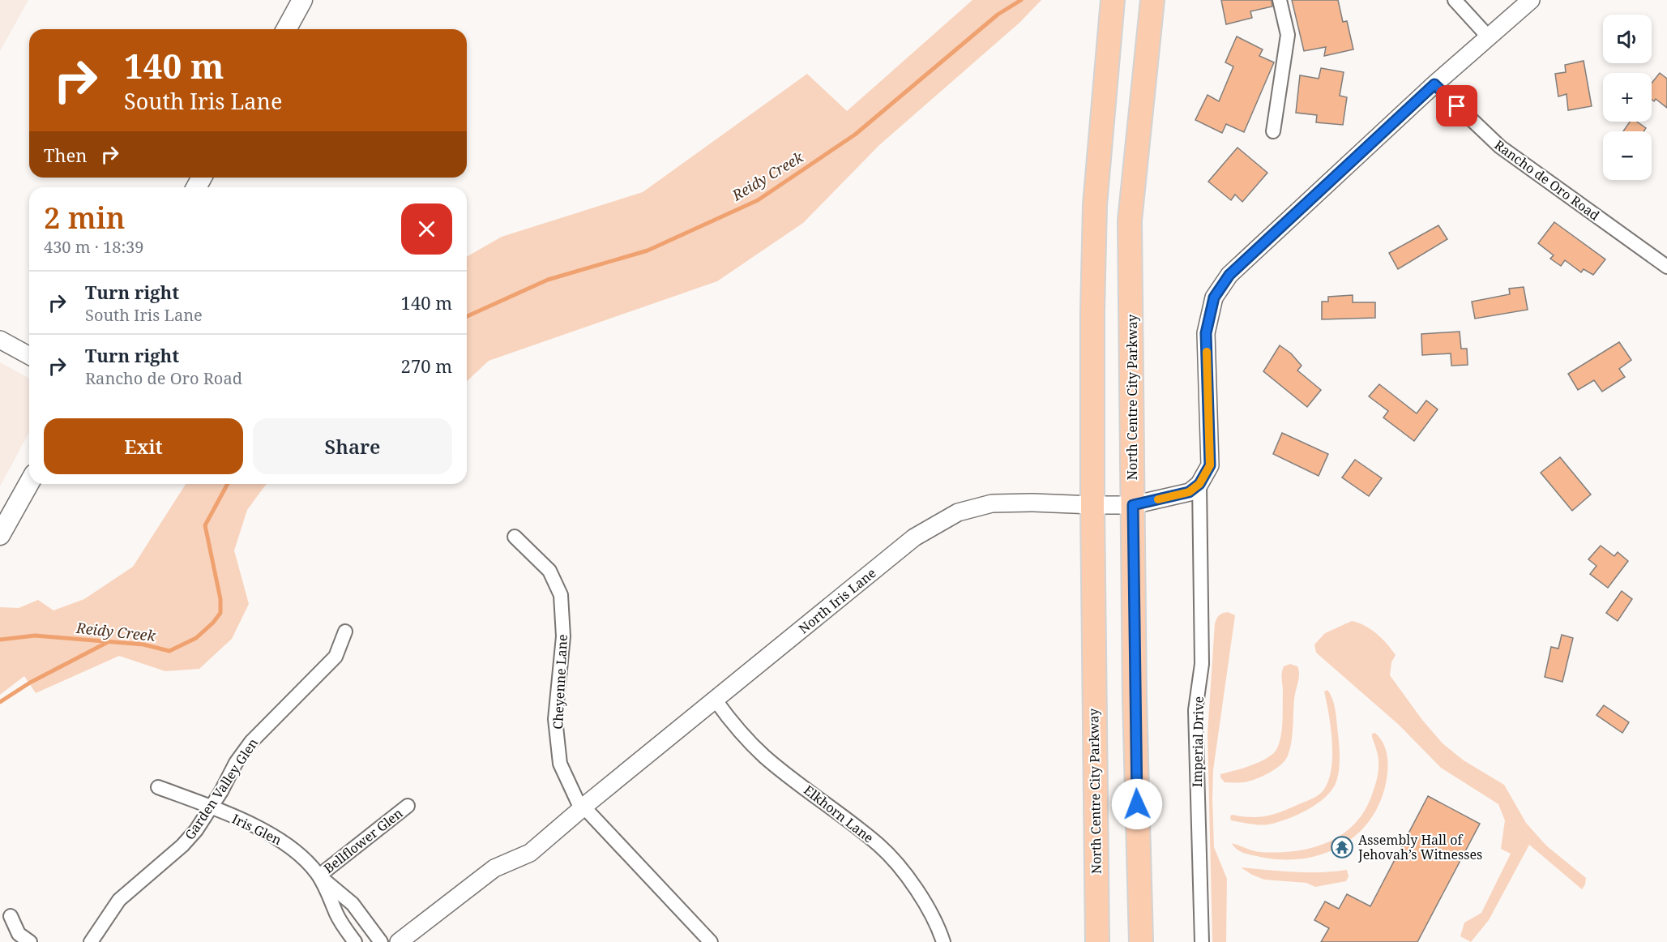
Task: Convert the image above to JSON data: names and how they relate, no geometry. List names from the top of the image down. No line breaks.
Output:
{"streets":{"highway":["North Centre City Parkway"],"street":["Rancho de Oro Road","North Iris Lane","Cheyenne Lane","Imperial Drive","Garden Valley Glen","Elkhorn Lane","Iris Glen","Bellflower Glen"]},"crossings":[["North Centre City Parkway","North Iris Lane"],["North Iris Lane","Cheyenne Lane"],["North Iris Lane","Imperial Drive"],["North Iris Lane","Elkhorn Lane"],["Garden Valley Glen","Iris Glen"],["Iris Glen","Bellflower Glen"]],"water":["Reidy Creek"],"places":{"temple":["Assembly Hall of Jehovah’s Witnesses"]},"page":{"map_buttons":["+","−"],"turn":["140 m","South Iris Lane"],"then":"Then","heading":["2 min","430 m · 18:39"],"list":[{"name":"Turn right","note":"South Iris Lane","value":"140 m"},{"name":"Turn right","note":"Rancho de Oro Road","value":"270 m"}],"buttons":["Exit","Share"]}}
